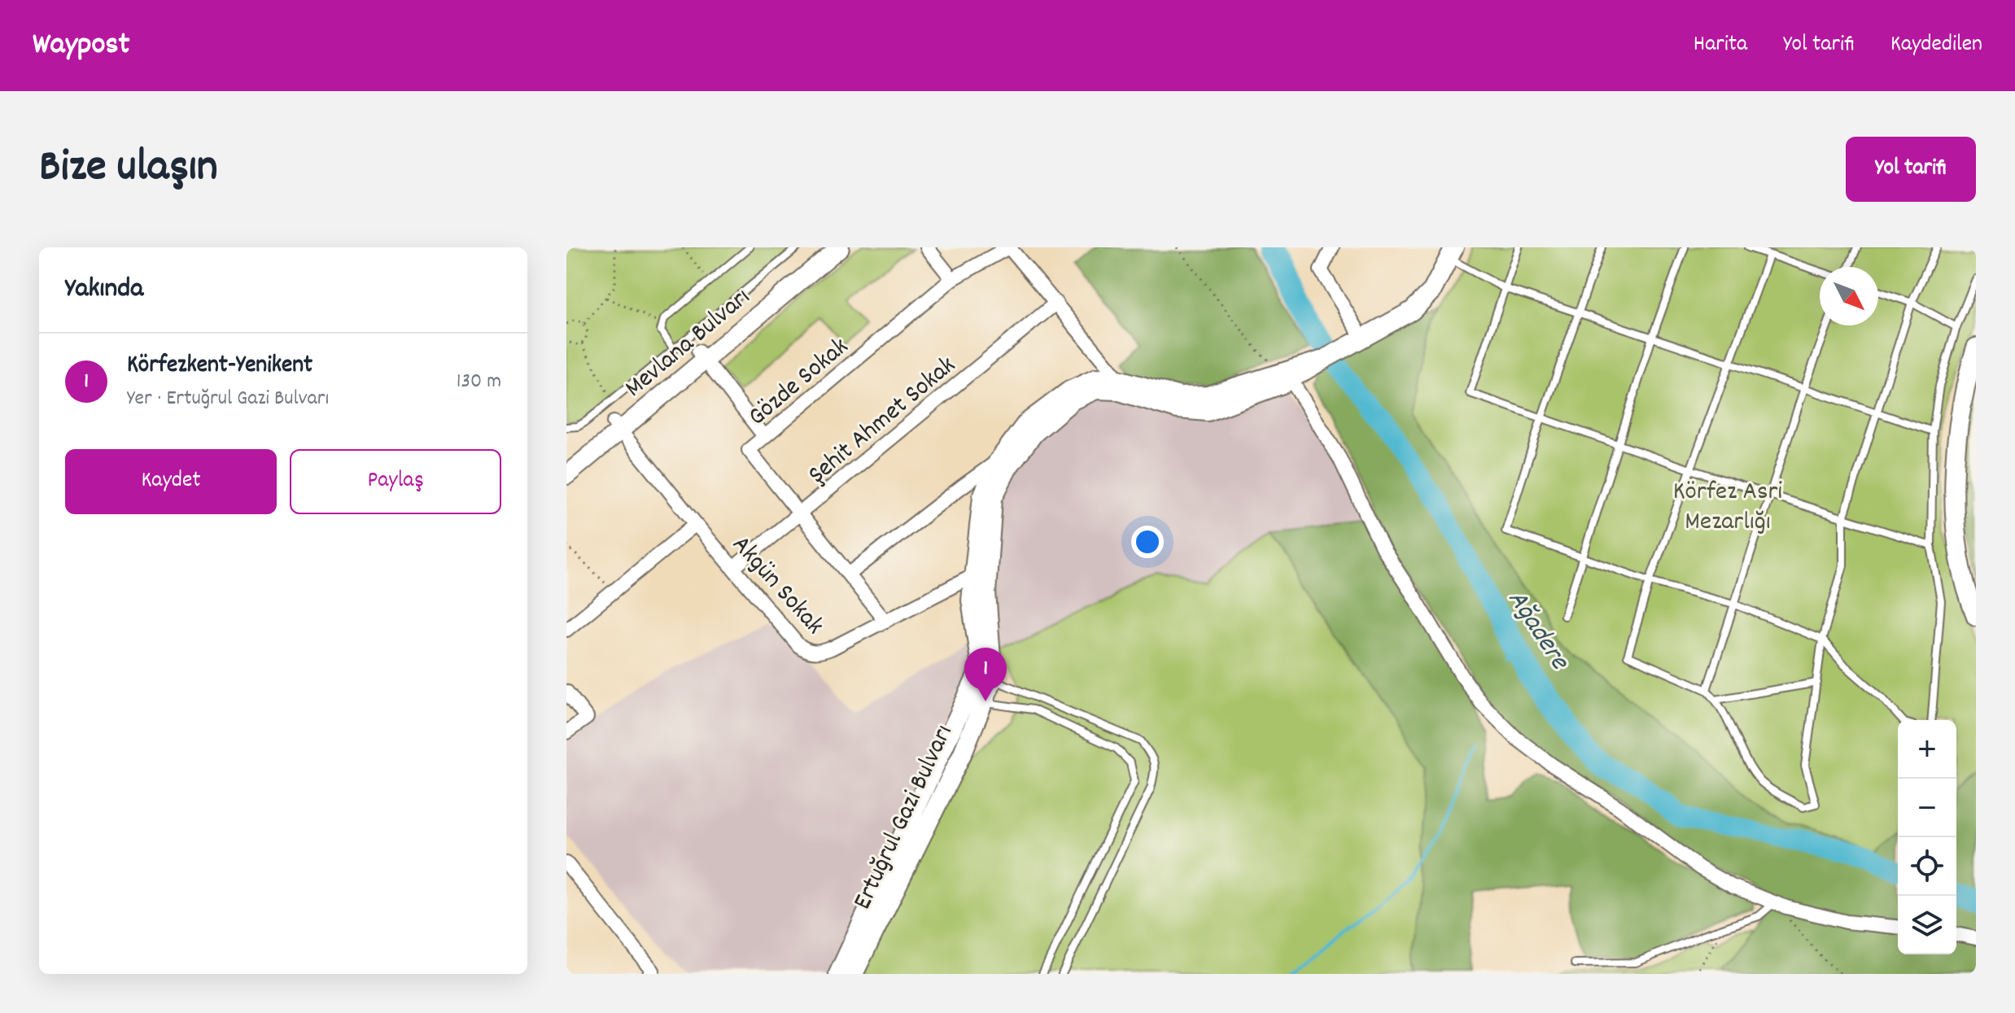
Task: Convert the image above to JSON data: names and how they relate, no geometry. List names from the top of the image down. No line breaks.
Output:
{"streets":{"main road":["Mevlana Bulvarı","Ertuğrul Gazi Bulvarı"],"street":["Gözde Sokak","Şehit Ahmet Sokak","Akgün Sokak"]},"crossings":[["Mevlana Bulvarı","Akgün Sokak"],["Gözde Sokak","Şehit Ahmet Sokak"],["Gözde Sokak","Akgün Sokak"],["Şehit Ahmet Sokak","Akgün Sokak"]],"water":["Ağadere"],"parks":["Körfez Asri Mezarlığı"],"north":"bottom right","page":{"header":"Waypost","nav":["Harita","Yol tarifi","Kaydedilen"],"title":"Bize ulaşın","buttons":["Yol tarifi",["Kaydet","Paylaş"]],"heading":"Yakında","list":[{"mark":"1","name":"Körfezkent-Yenikent","note":"Yer · Ertuğrul Gazi Bulvarı","value":"130 m"}],"pins":"1","map_buttons":["+","−"]}}
